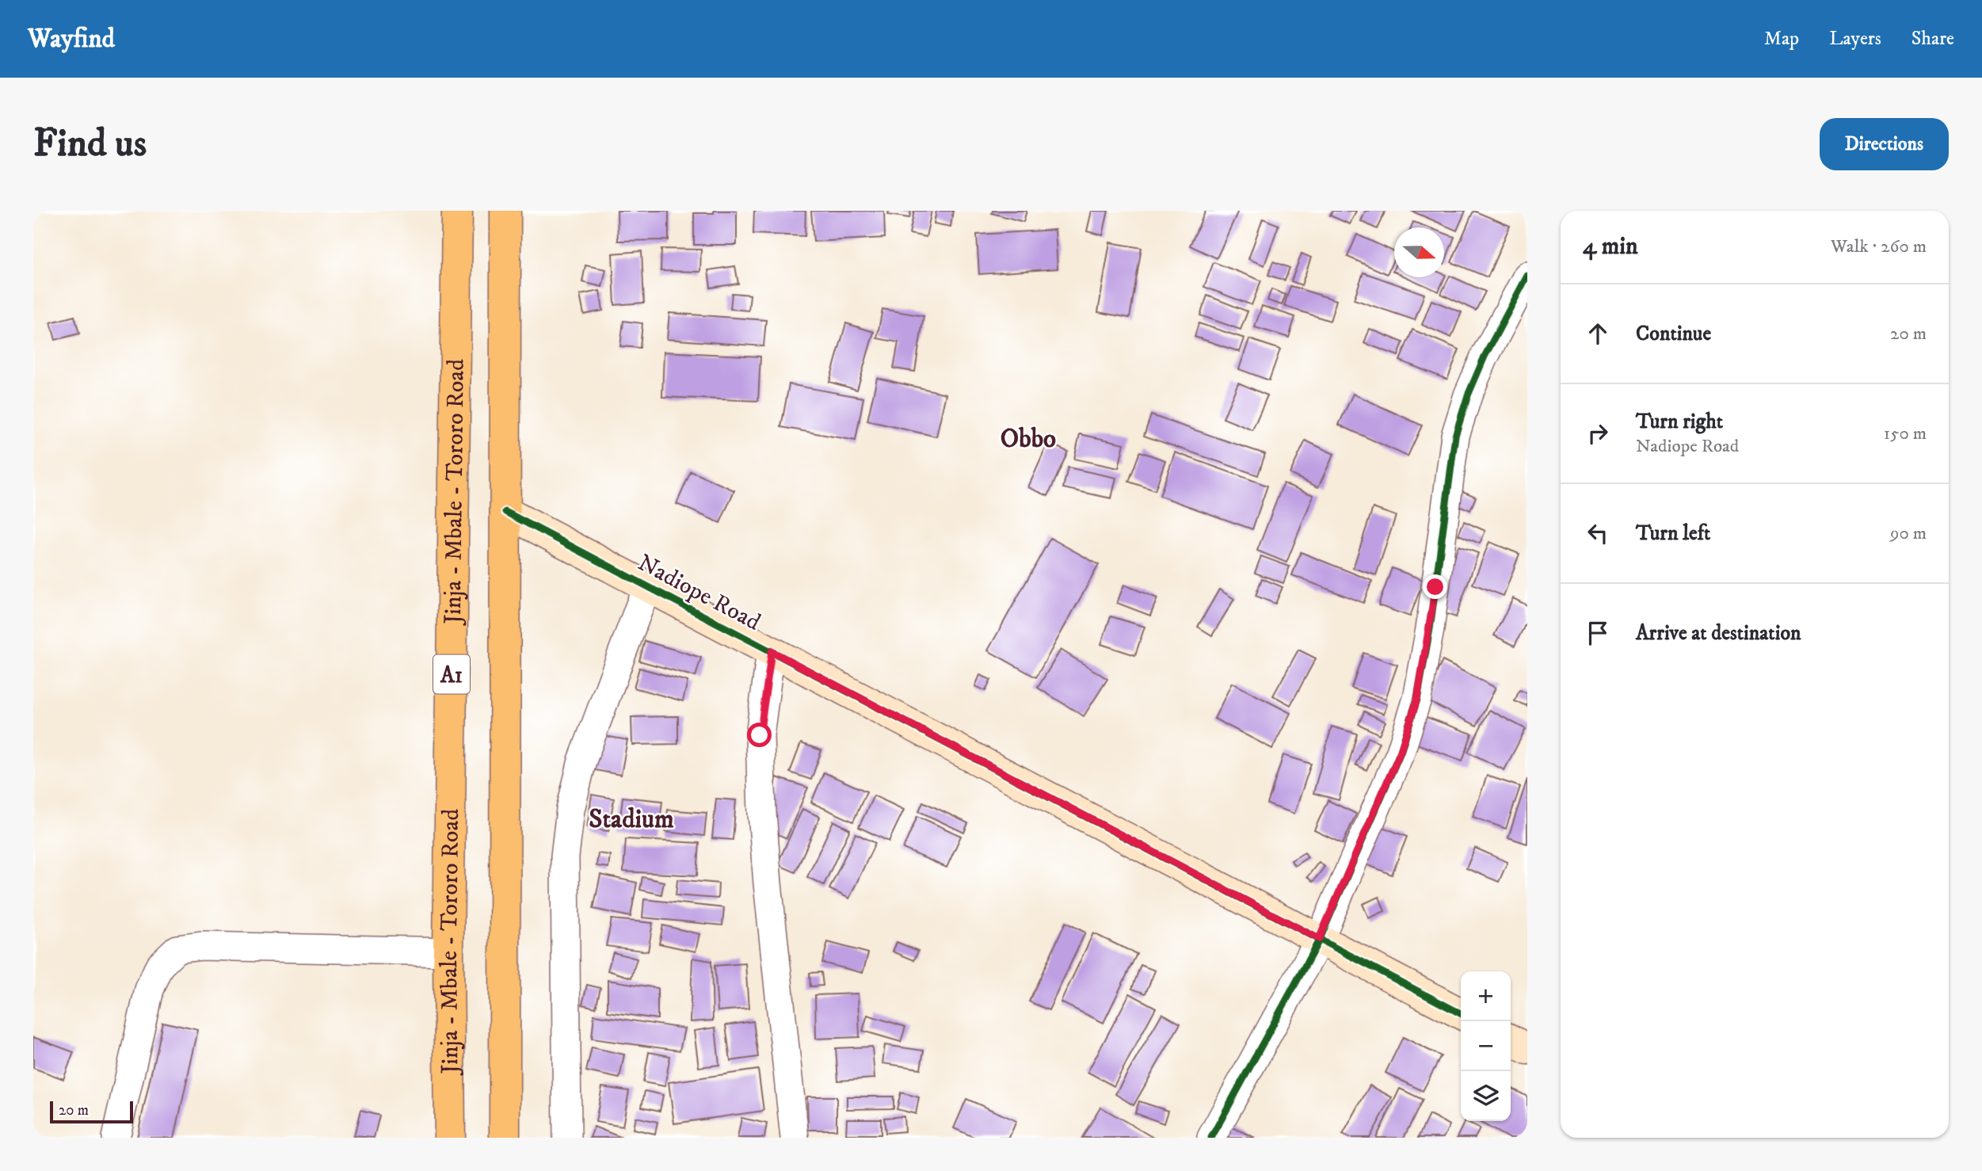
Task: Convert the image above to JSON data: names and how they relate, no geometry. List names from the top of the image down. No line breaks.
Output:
{"streets":{"highway":["Jinja - Mbale - Tororo Road","A1"],"street":["Nadiope Road"]},"crossings":[["Jinja - Mbale - Tororo Road","Nadiope Road"]],"districts":["Obbo","Stadium"],"scale_bar":"20 m","north":"right","page":{"header":"Wayfind","nav":["Map","Layers","Share"],"buttons":"Directions","title":"Find us","heading":["4 min","Walk · 260 m"],"list":[["Continue","20 m"],["Turn right","Nadiope Road","150 m"],["Turn left","90 m"],"Arrive at destination"],"map_buttons":["+","−"],"scale":"20 m"}}
